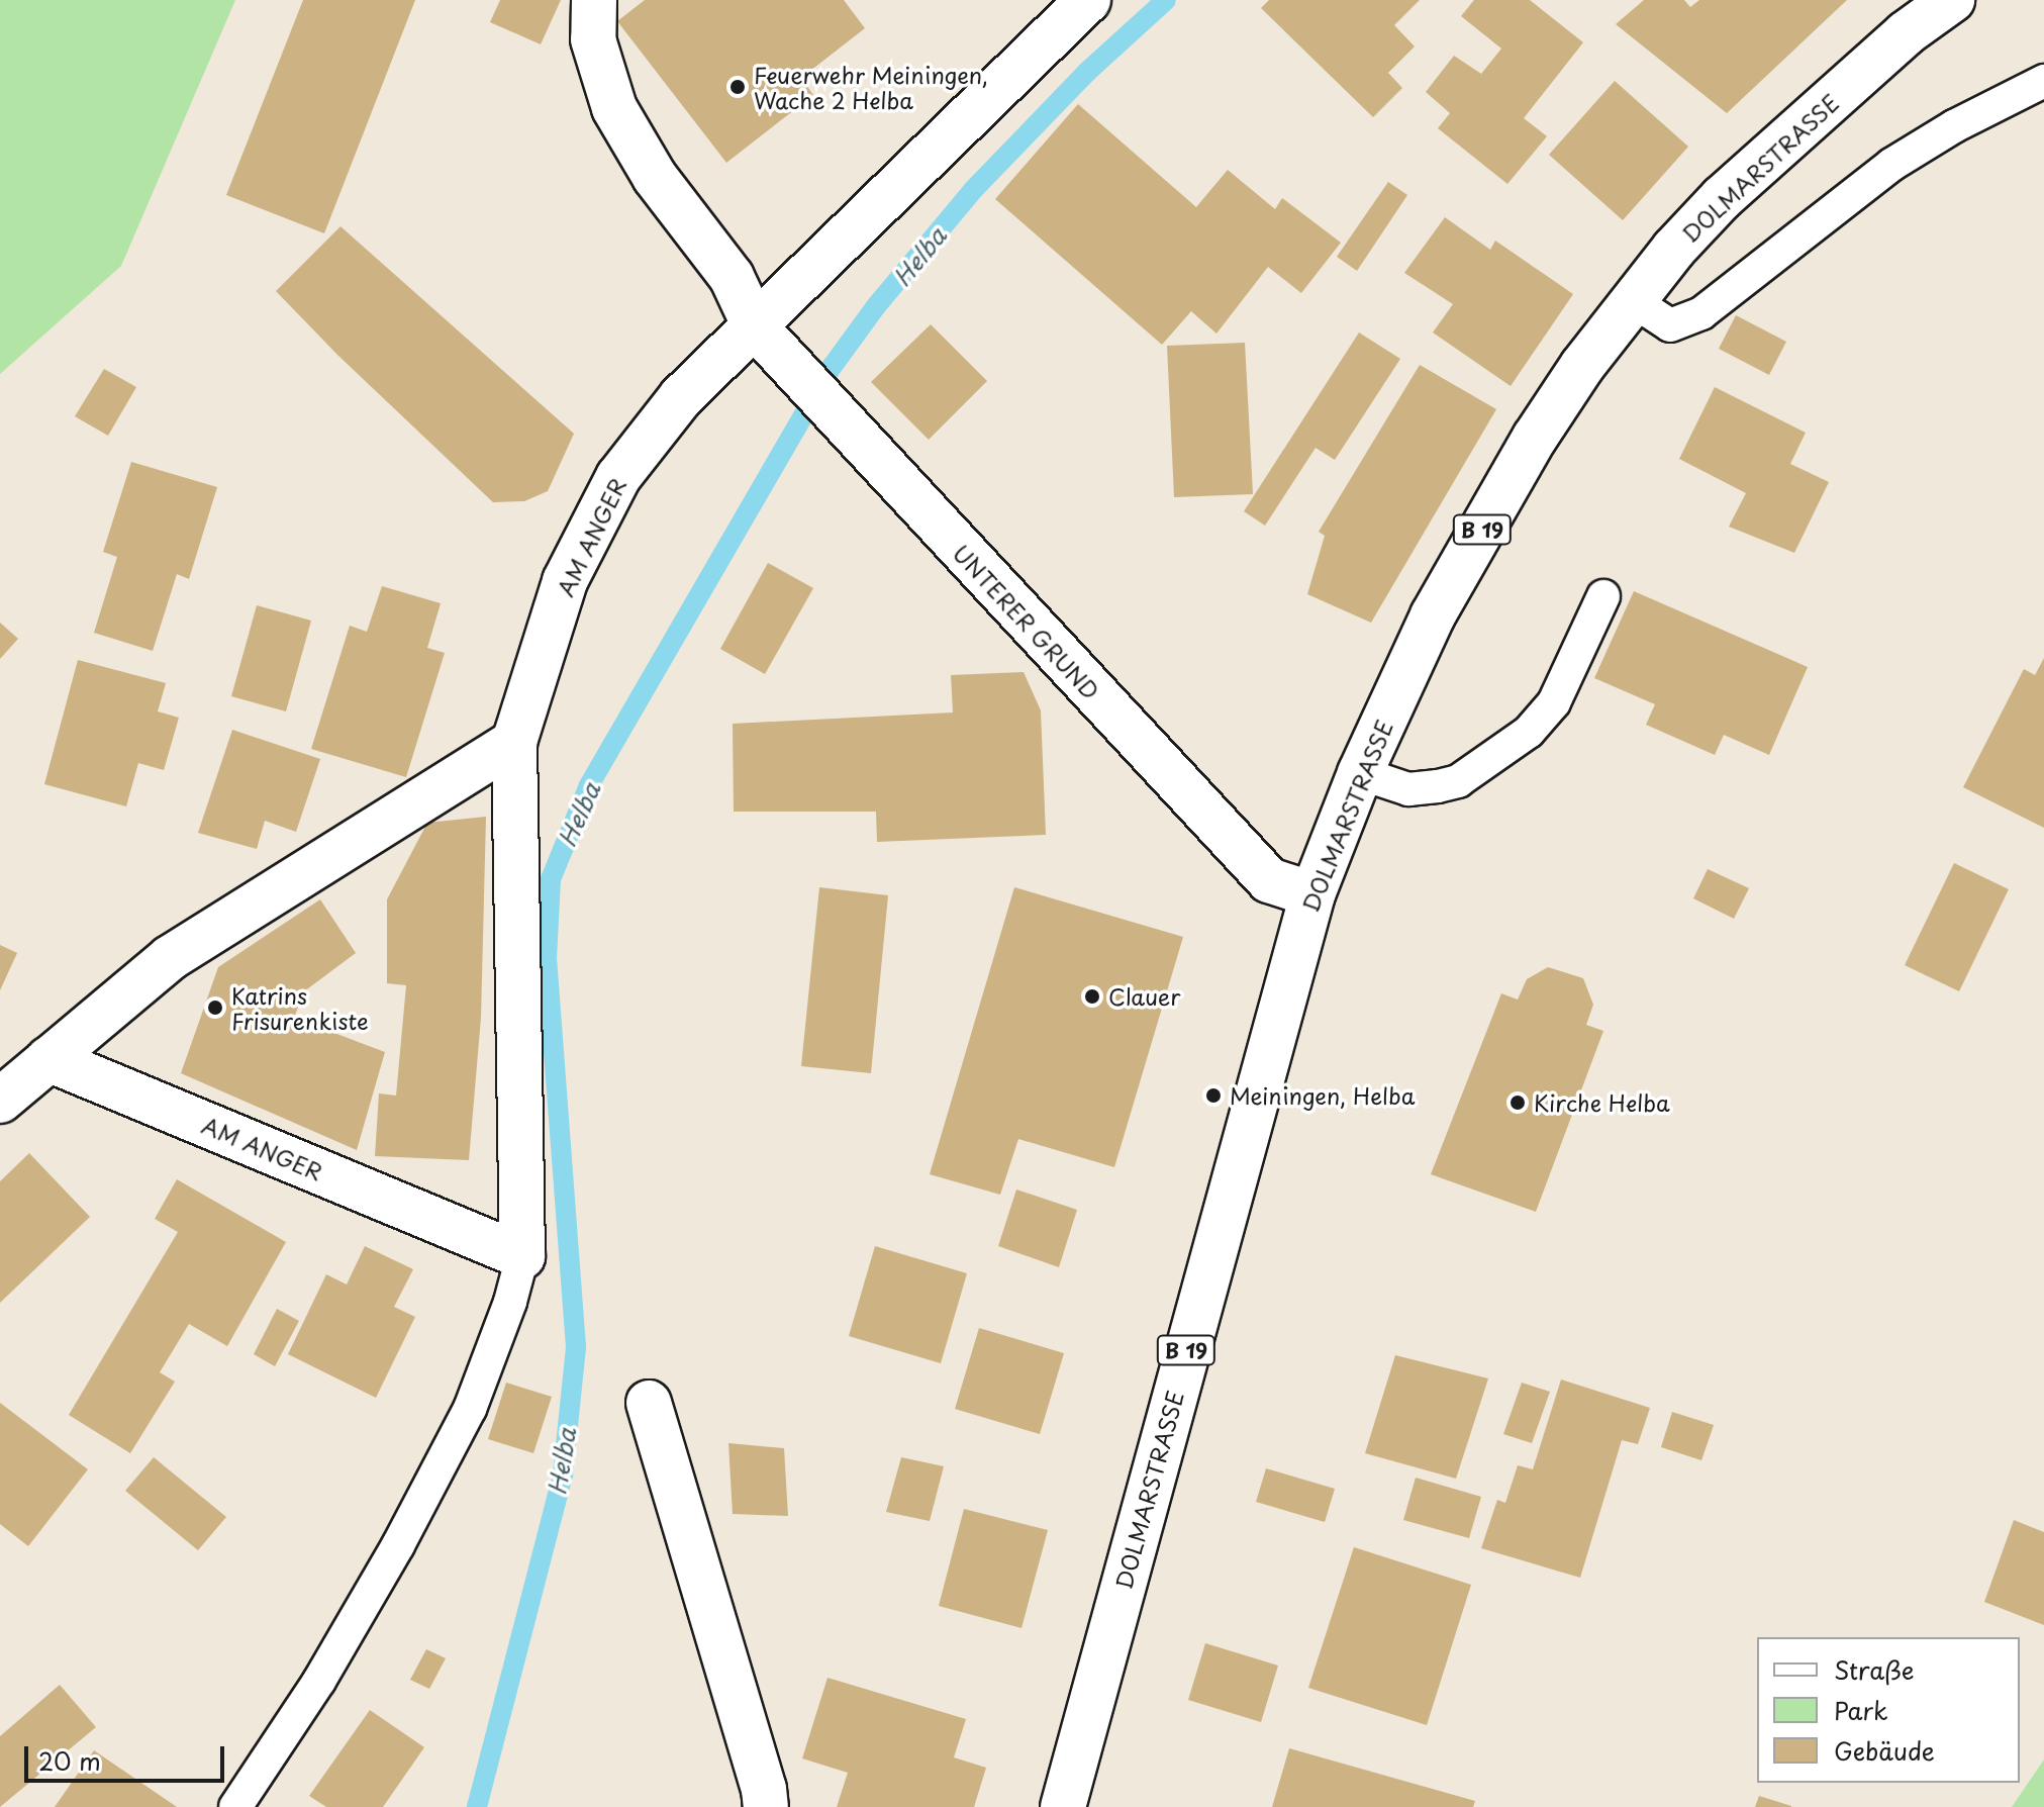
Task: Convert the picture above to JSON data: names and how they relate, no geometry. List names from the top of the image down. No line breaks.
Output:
{"streets":{"street":["DOLMARSTRASSE","B 19","AM ANGER","UNTERER GRUND"]},"crossings":[["DOLMARSTRASSE","UNTERER GRUND"],["AM ANGER","UNTERER GRUND"]],"water":["Helba"],"places":["Feuerwehr Meiningen, Wache 2 Helba","Clauer","Katrins Frisurenkiste","Meiningen, Helba","Kirche Helba"],"legend":["Straße","Park","Gebäude"],"scale_bar":"20 m"}
